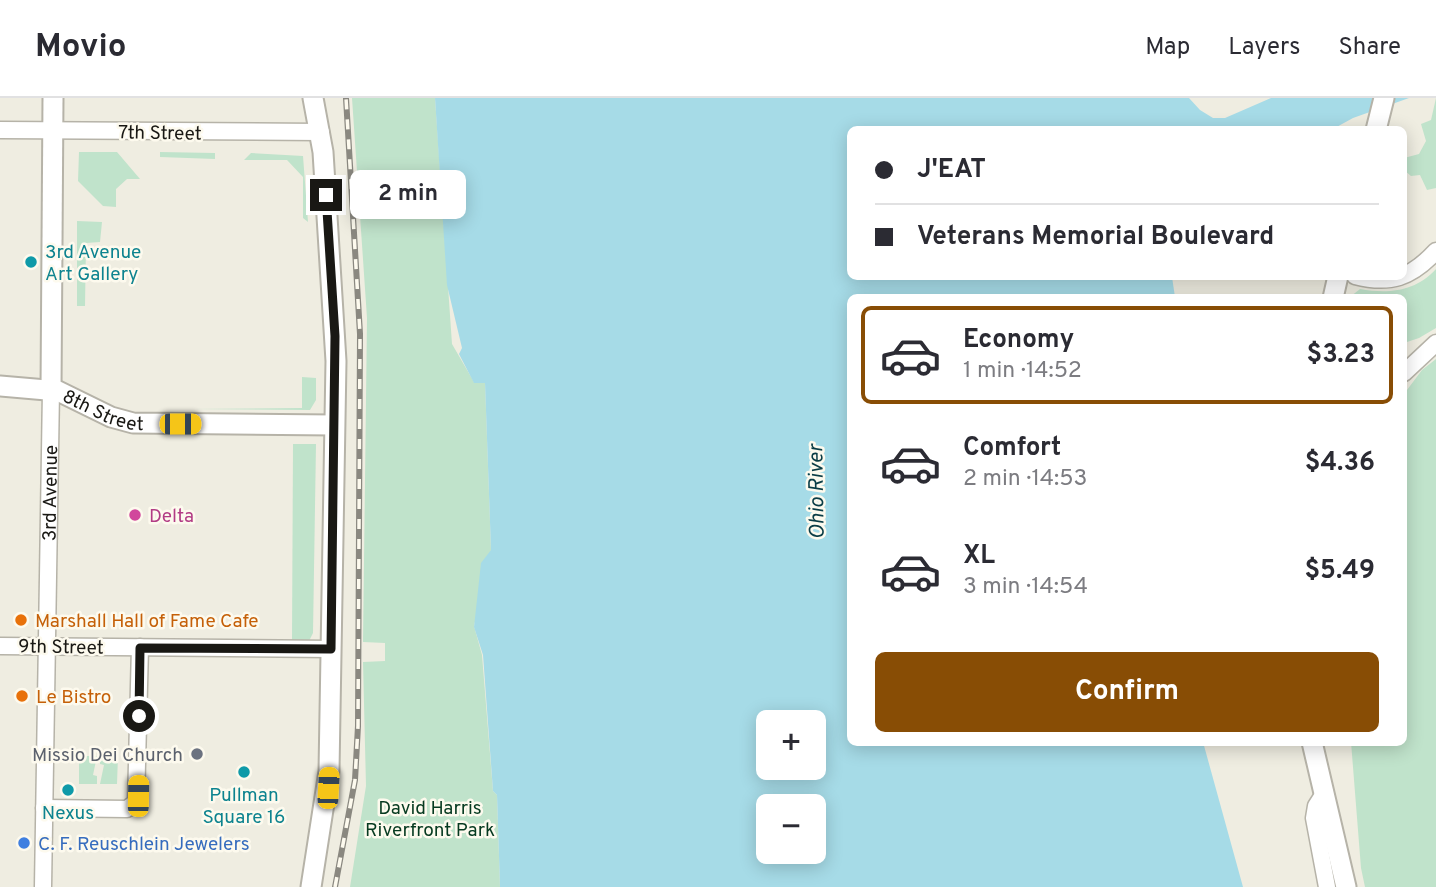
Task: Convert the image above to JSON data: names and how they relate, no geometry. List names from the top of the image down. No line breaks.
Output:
{"streets":{"main road":["8th Street","3rd Avenue"],"street":["7th Street","9th Street"]},"crossings":[["7th Street","3rd Avenue"],["8th Street","3rd Avenue"],["3rd Avenue","9th Street"]],"water":["Ohio River"],"parks":["David Harris Riverfront Park"],"places":["3rd Avenue Art Gallery","Delta","Marshall Hall of Fame Cafe","Le Bistro","Missio Dei Church","Pullman Square 16","Nexus","C. F. Reuschlein Jewelers"],"page":{"header":"Movio","nav":["Map","Layers","Share"],"banner":["J'EAT","Veterans Memorial Boulevard"],"bubble":"2 min","list":[{"name":"Economy","note":"1 min · 14:52","value":"$3.23"},{"name":"Comfort","note":"2 min · 14:53","value":"$4.36"},{"name":"XL","note":"3 min · 14:54","value":"$5.49"}],"buttons":"Confirm","map_buttons":["+","−"]}}
